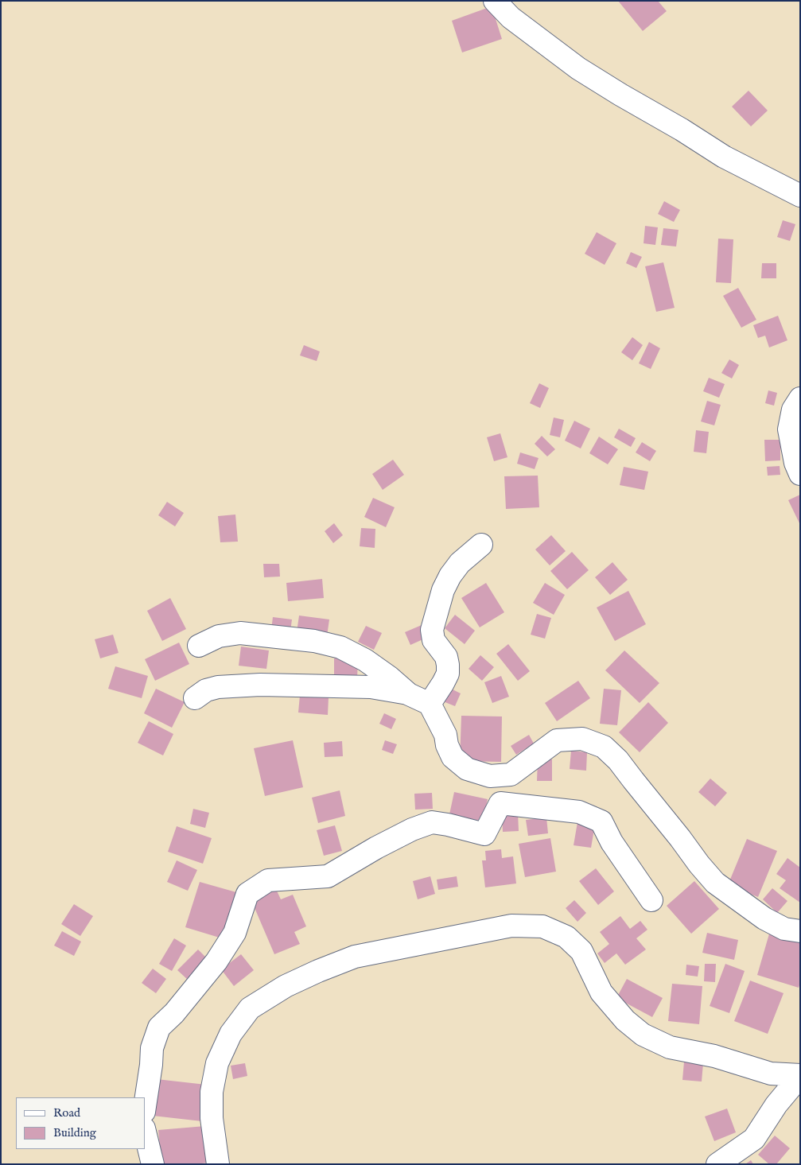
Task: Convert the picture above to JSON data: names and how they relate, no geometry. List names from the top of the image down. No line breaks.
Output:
{"legend":["Road","Building"]}
